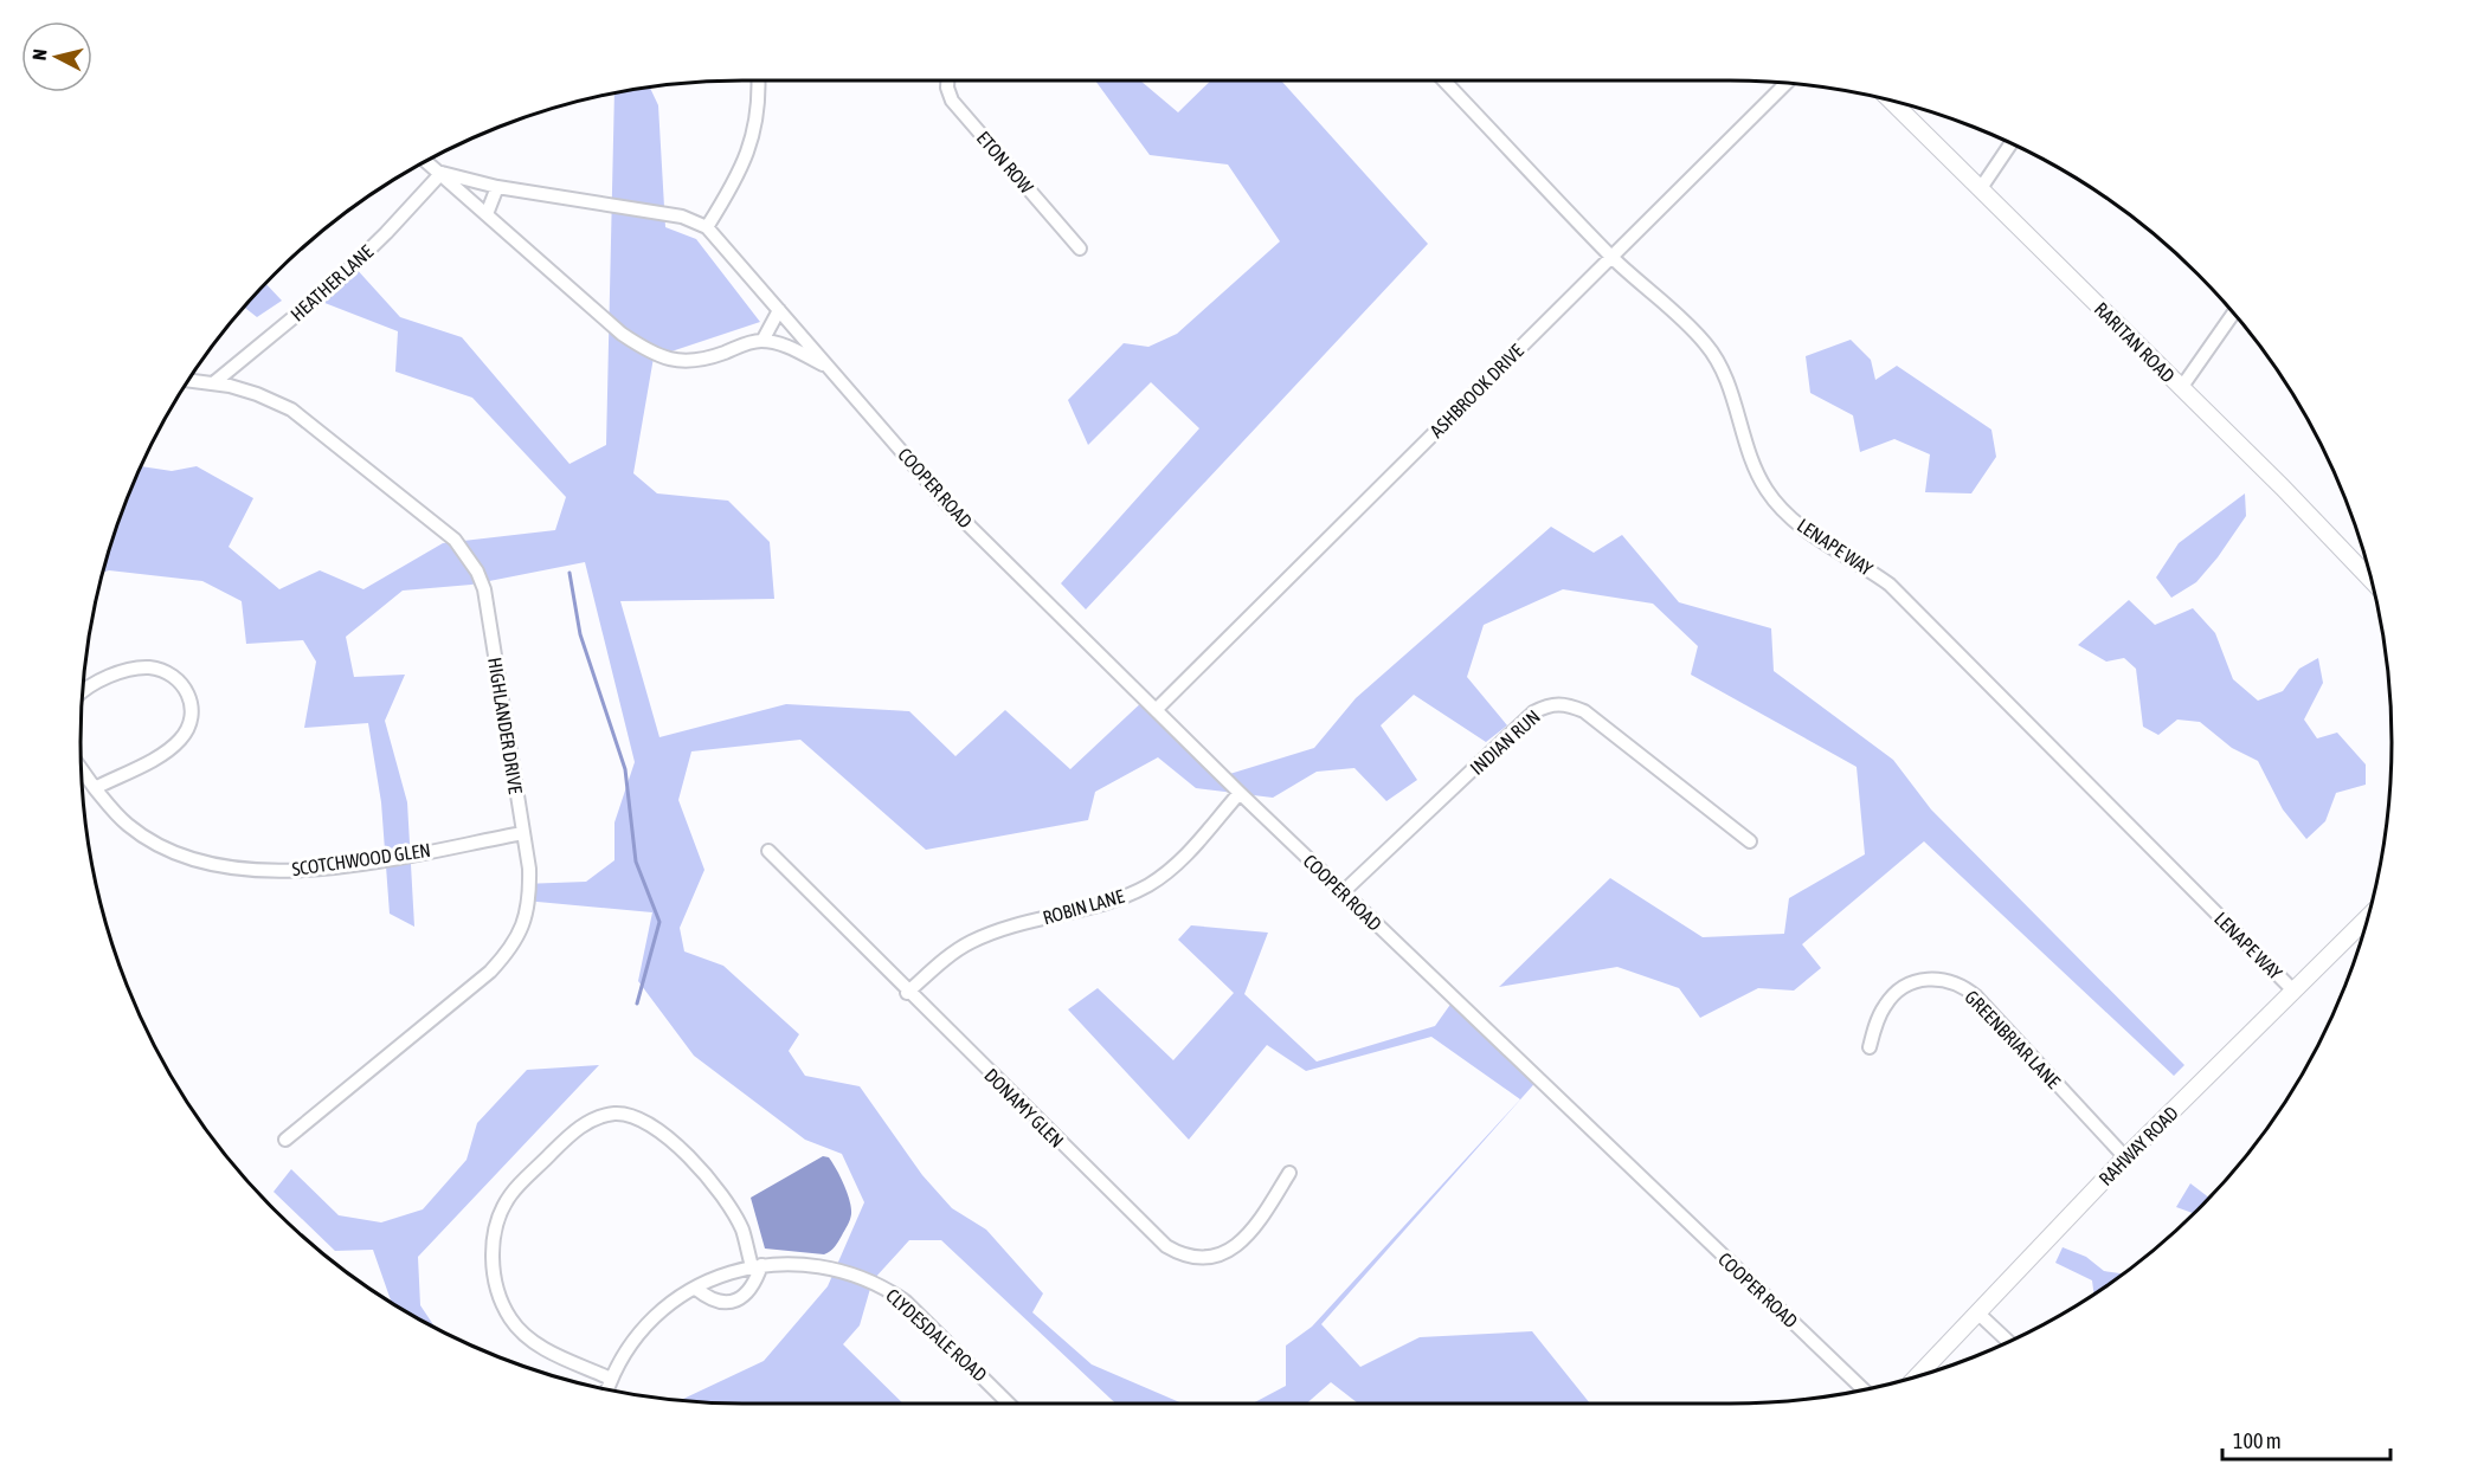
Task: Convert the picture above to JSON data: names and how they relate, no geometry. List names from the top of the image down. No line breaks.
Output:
{"streets":{"street":["ETON ROW","HEATHER LANE","RARITAN ROAD","ASHBROOK DRIVE","COOPER ROAD","LENAPE WAY","HIGHLANDER DRIVE","INDIAN RUN","SCOTCHWOOD GLEN","ROBIN LANE","GREENBRIAR LANE","DONAMY GLEN","RAHWAY ROAD","CLYDESDALE ROAD"]},"crossings":[["HEATHER LANE","COOPER ROAD"],["HEATHER LANE","HIGHLANDER DRIVE"],["ASHBROOK DRIVE","COOPER ROAD"],["ASHBROOK DRIVE","LENAPE WAY"],["COOPER ROAD","INDIAN RUN"],["COOPER ROAD","ROBIN LANE"],["LENAPE WAY","RAHWAY ROAD"],["HIGHLANDER DRIVE","SCOTCHWOOD GLEN"],["ROBIN LANE","DONAMY GLEN"],["GREENBRIAR LANE","RAHWAY ROAD"]],"scale_bar":"100 m","north":"left"}
